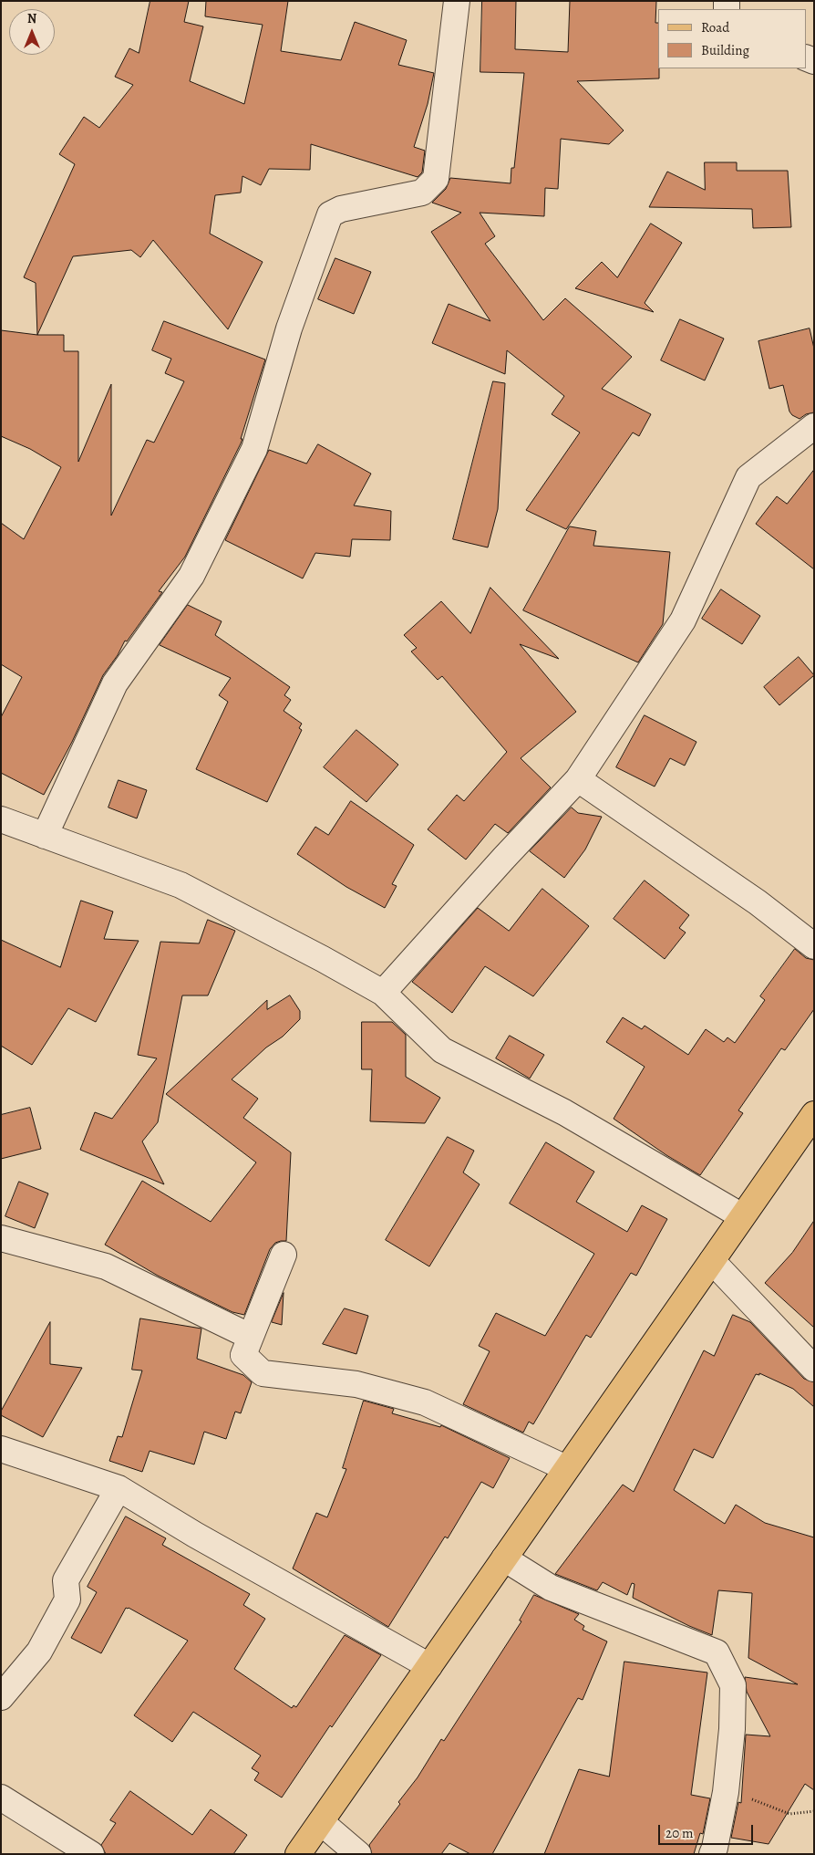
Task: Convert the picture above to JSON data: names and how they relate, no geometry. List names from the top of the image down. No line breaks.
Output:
{"legend":["Road","Building"],"scale_bar":"20 m","north":"top"}
